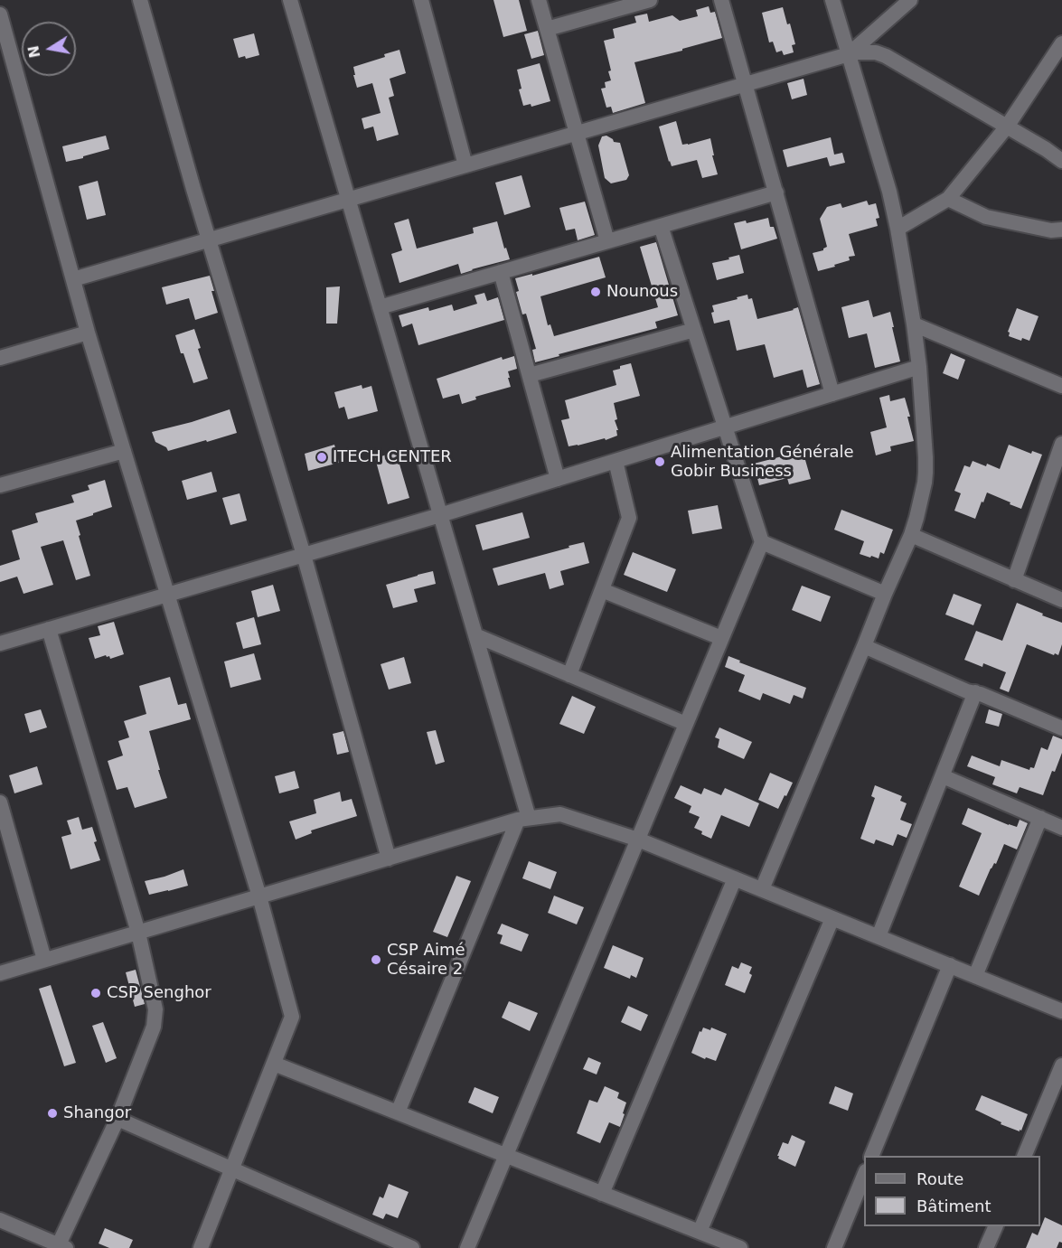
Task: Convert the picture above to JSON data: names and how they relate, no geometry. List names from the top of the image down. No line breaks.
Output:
{"places":["Nounous","ITECH CENTER","Alimentation Générale Gobir Business","CSP Aimé Césaire 2","CSP Senghor","Shangor"],"legend":["Route","Bâtiment"],"north":"left"}
